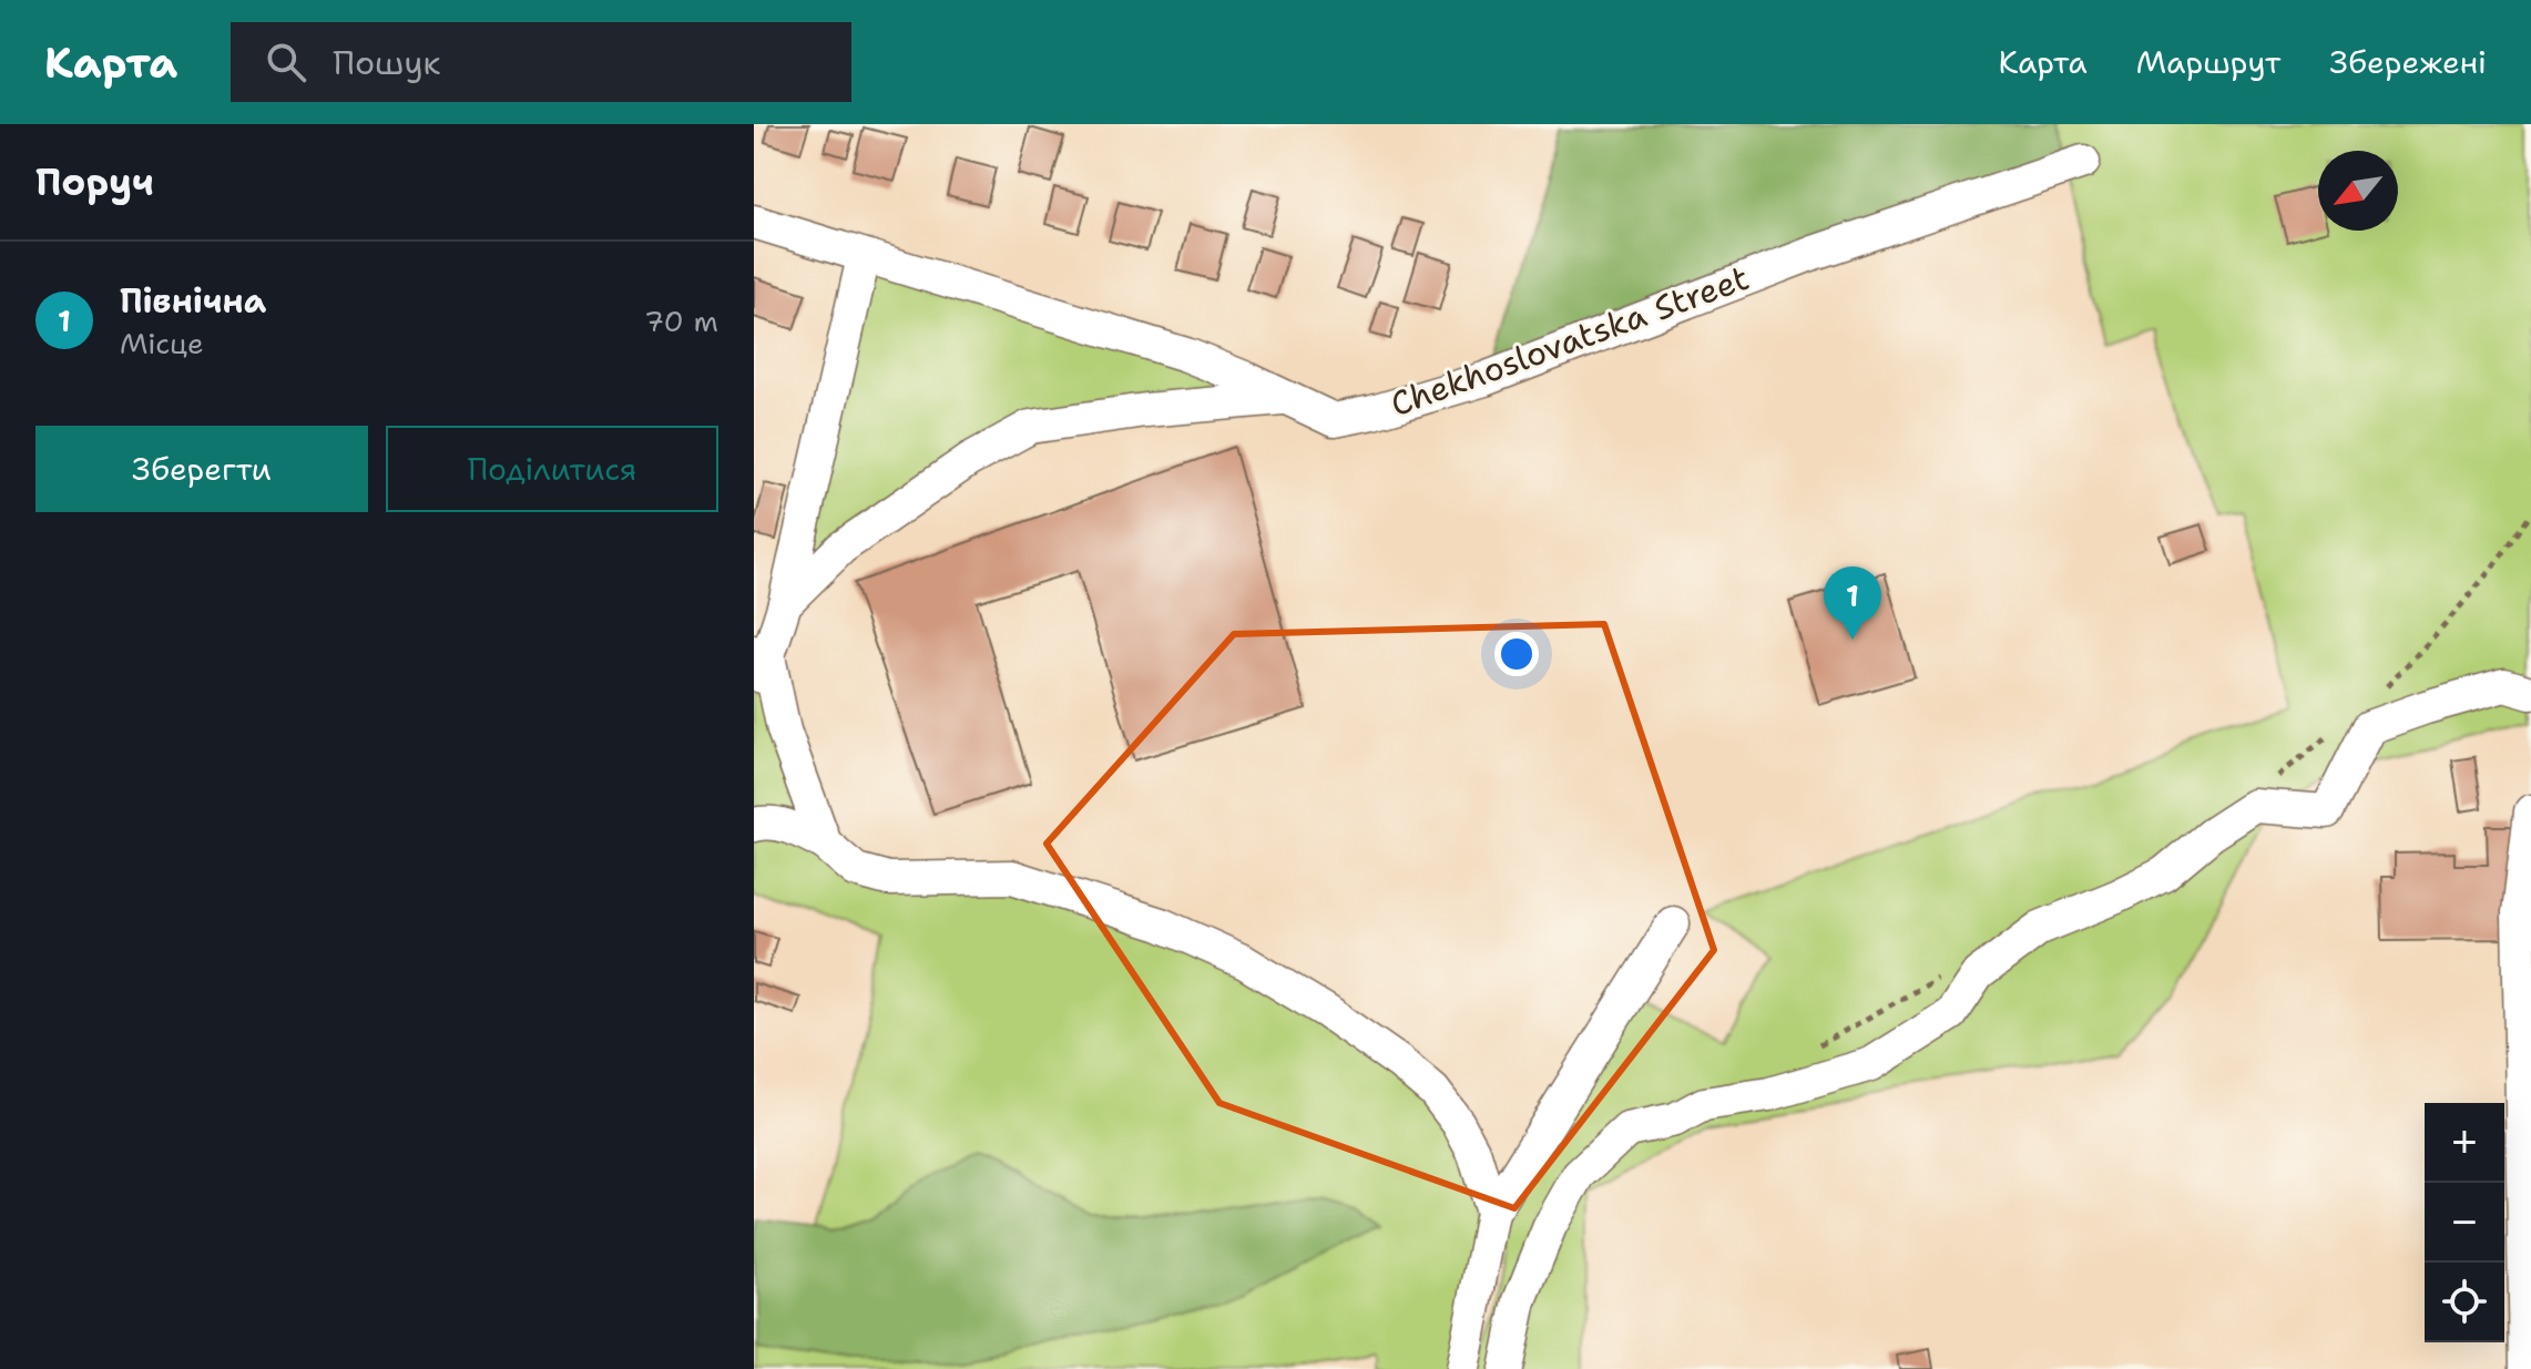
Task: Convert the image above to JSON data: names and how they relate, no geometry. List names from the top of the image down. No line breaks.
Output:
{"streets":{"street":["Chekhoslovatska Street"]},"north":"bottom left","page":{"header":"Карта","search":"Пошук","nav":["Карта","Маршрут","Збережені"],"heading":"Поруч","list":[{"mark":"1","name":"Північна","note":"Місце","value":"70 m"}],"buttons":["Зберегти","Поділитися"],"pins":"1","map_buttons":["+","−"]}}
